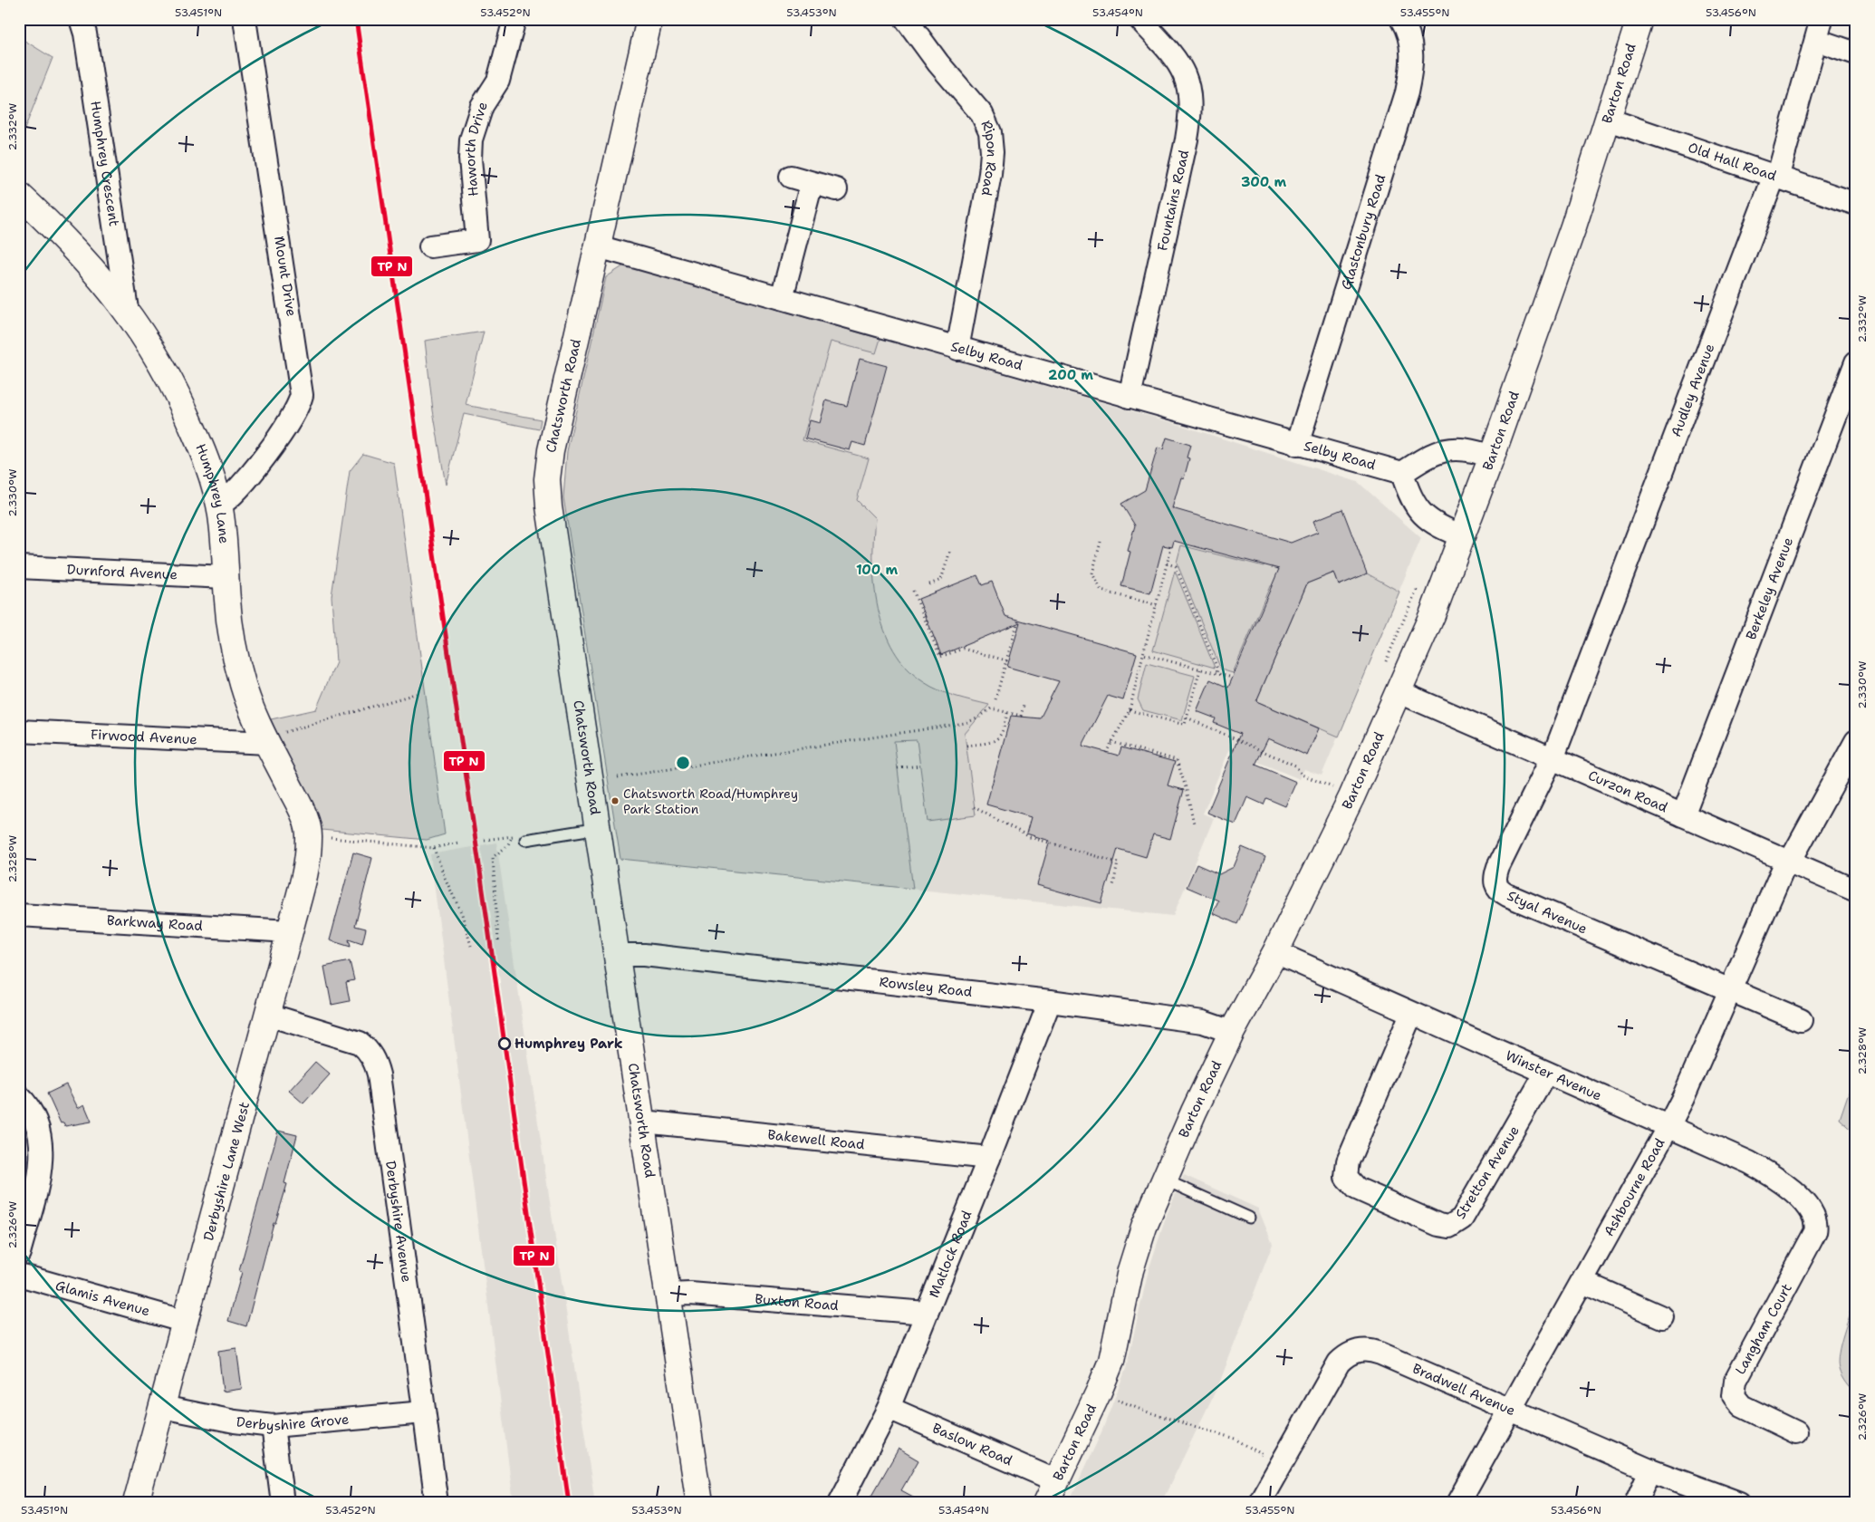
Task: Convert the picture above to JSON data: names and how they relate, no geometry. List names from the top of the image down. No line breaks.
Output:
{"streets":{"street":["Barton Road","Haworth Drive","Ripon Road","Old Hall Road","Humphrey Crescent","Fountains Road","Glastonbury Road","Mount Drive","Selby Road","Audley Avenue","Chatsworth Road","Humphrey Lane","Durnford Avenue","Berkeley Avenue","Firwood Avenue","Curzon Road","Styal Avenue","Barkway Road","Rowsley Road","Winster Avenue","Bakewell Road","Derbyshire Lane West","Stretton Avenue","Ashbourne Road","Derbyshire Avenue","Matlock Road","Glamis Avenue","Buxton Road","Langham Court","Bradwell Avenue","Derbyshire Grove","Baslow Road"]},"crossings":[["Barton Road","Old Hall Road"],["Barton Road","Curzon Road"],["Barton Road","Rowsley Road"],["Barton Road","Winster Avenue"],["Barton Road","Baslow Road"],["Ripon Road","Selby Road"],["Old Hall Road","Audley Avenue"],["Humphrey Crescent","Humphrey Lane"],["Fountains Road","Selby Road"],["Glastonbury Road","Selby Road"],["Mount Drive","Humphrey Lane"],["Selby Road","Chatsworth Road"],["Audley Avenue","Curzon Road"],["Audley Avenue","Styal Avenue"],["Chatsworth Road","Rowsley Road"],["Chatsworth Road","Bakewell Road"],["Chatsworth Road","Buxton Road"],["Humphrey Lane","Durnford Avenue"],["Humphrey Lane","Firwood Avenue"],["Humphrey Lane","Derbyshire Lane West"],["Berkeley Avenue","Curzon Road"],["Curzon Road","Styal Avenue"],["Curzon Road","Ashbourne Road"],["Styal Avenue","Ashbourne Road"],["Barkway Road","Derbyshire Lane West"],["Rowsley Road","Matlock Road"],["Winster Avenue","Stretton Avenue"],["Winster Avenue","Ashbourne Road"],["Winster Avenue","Langham Court"],["Bakewell Road","Matlock Road"],["Derbyshire Lane West","Derbyshire Avenue"],["Derbyshire Lane West","Glamis Avenue"],["Derbyshire Lane West","Derbyshire Grove"],["Ashbourne Road","Bradwell Avenue"],["Derbyshire Avenue","Derbyshire Grove"],["Matlock Road","Buxton Road"],["Matlock Road","Baslow Road"]],"places":["Chatsworth Road/Humphrey Park Station","Humphrey Park"],"coordinates":["53.451°N","53.452°N","53.453°N","53.454°N","53.455°N","53.456°N","2.332°W","2.330°W","2.328°W","2.326°W"],"rings":["300 m","200 m","100 m"]}
